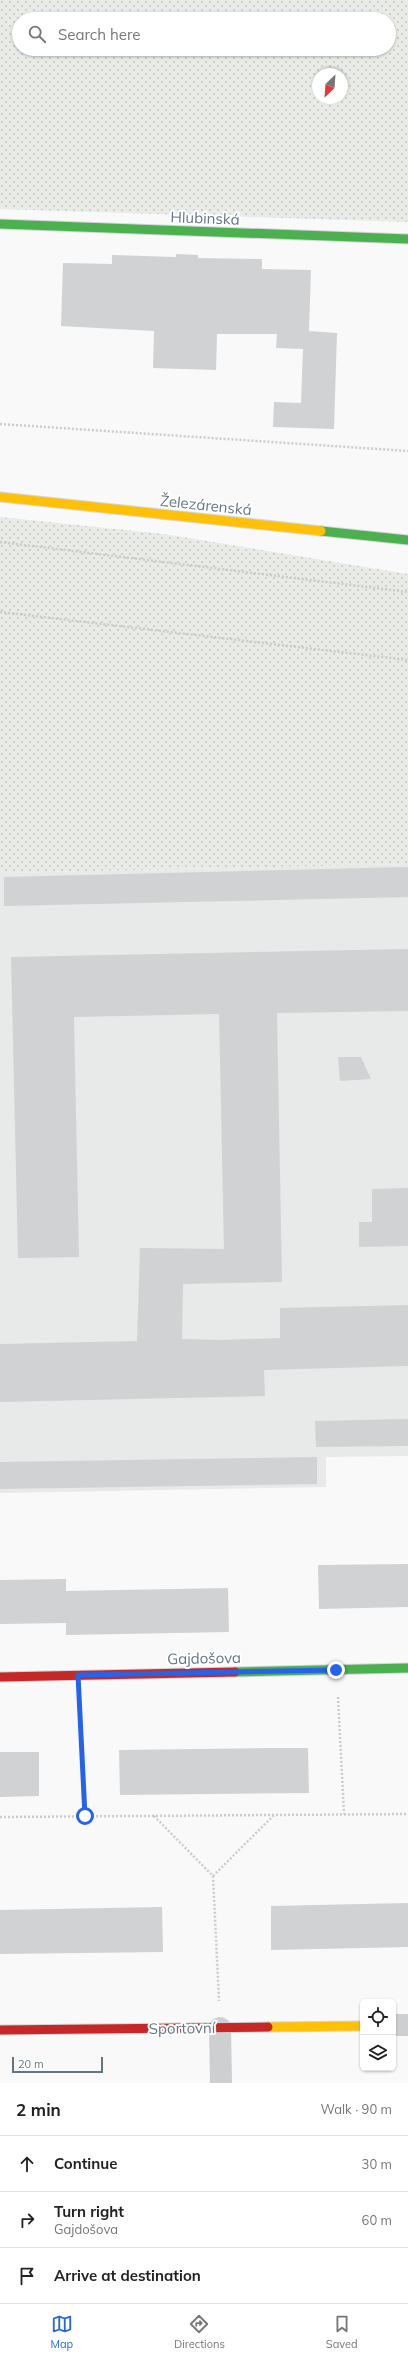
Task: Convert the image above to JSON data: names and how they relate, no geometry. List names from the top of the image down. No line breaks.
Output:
{"streets":{"street":["Hlubinská","Železárenská","Gajdošova","Sportovní"]},"scale_bar":"20 m","north":"bottom left","page":{"search":"Search here","scale":"20 m","heading":["2 min","Walk · 90 m"],"list":[["Continue","30 m"],["Turn right","Gajdošova","60 m"],"Arrive at destination"],"nav":["Map","Directions","Saved"]}}
